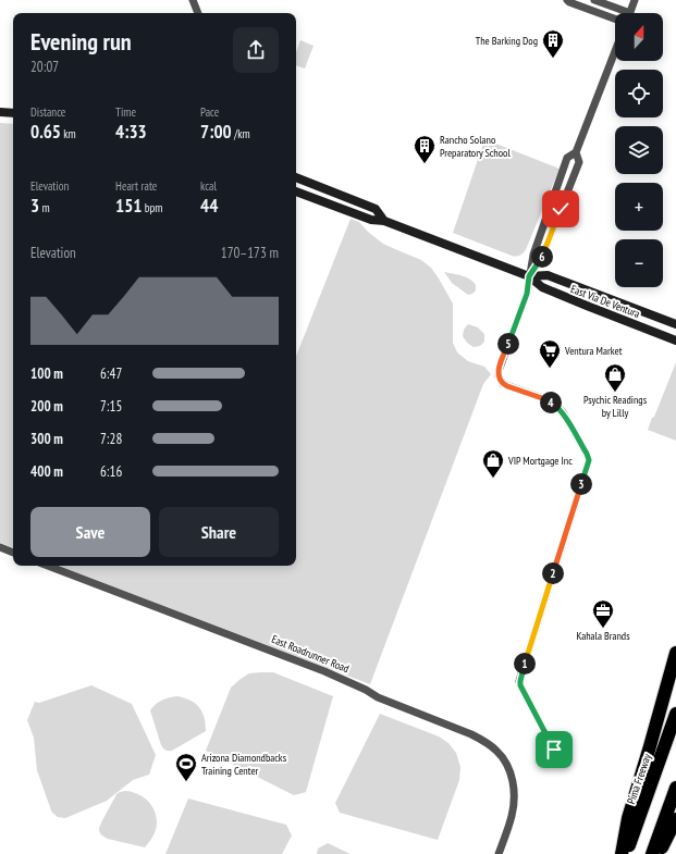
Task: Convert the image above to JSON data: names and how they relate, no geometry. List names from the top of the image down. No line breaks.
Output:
{"streets":{"highway":["Pima Freeway"],"main road":["East Via De Ventura"],"street":["East Roadrunner Road"]},"places":{"building":["The Barking Dog","Rancho Solano Preparatory School"],"supermarket":["Ventura Market"],"shop":["Psychic Readings by Lilly","VIP Mortgage Inc"],"office":["Kahala Brands"],"sports":["Arizona Diamondbacks Training Center"]},"north":"top","page":{"map_buttons":["+","−"],"heading":["Evening run","20:07"],"stats":[["Distance","0.65 km"],["Time","4:33"],["Pace","7:00 /km"],["Elevation","3 m"],["Heart rate","151 bpm"],["kcal","44"]],"chart":["Elevation","170–173 m"],"pins":["6","5","4","3","2","1"],"list":[{"name":"100 m","note":"6:47"},{"name":"200 m","note":"7:15"},{"name":"300 m","note":"7:28"},{"name":"400 m","note":"6:16"}],"buttons":["Save","Share"]}}
